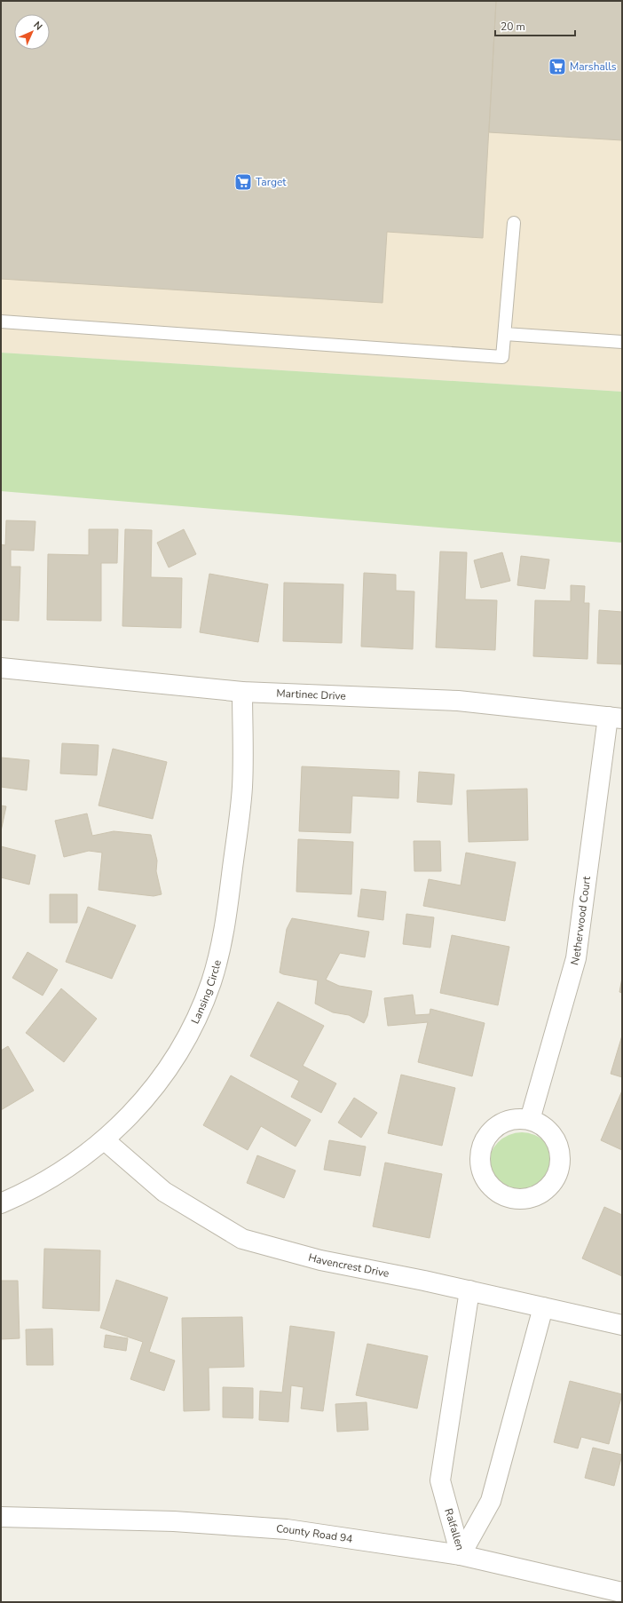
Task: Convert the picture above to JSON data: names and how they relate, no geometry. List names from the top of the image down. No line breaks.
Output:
{"streets":{"street":["Martinec Drive","Netherwood Court","Lansing Circle","Havencrest Drive","Ralfallen","County Road 94"]},"crossings":[["Martinec Drive","Netherwood Court"],["Martinec Drive","Lansing Circle"],["Lansing Circle","Havencrest Drive"],["Havencrest Drive","Ralfallen"],["Ralfallen","County Road 94"]],"places":{"supermarket":["Marshalls","Target"]},"scale_bar":"20 m","north":"top right"}
